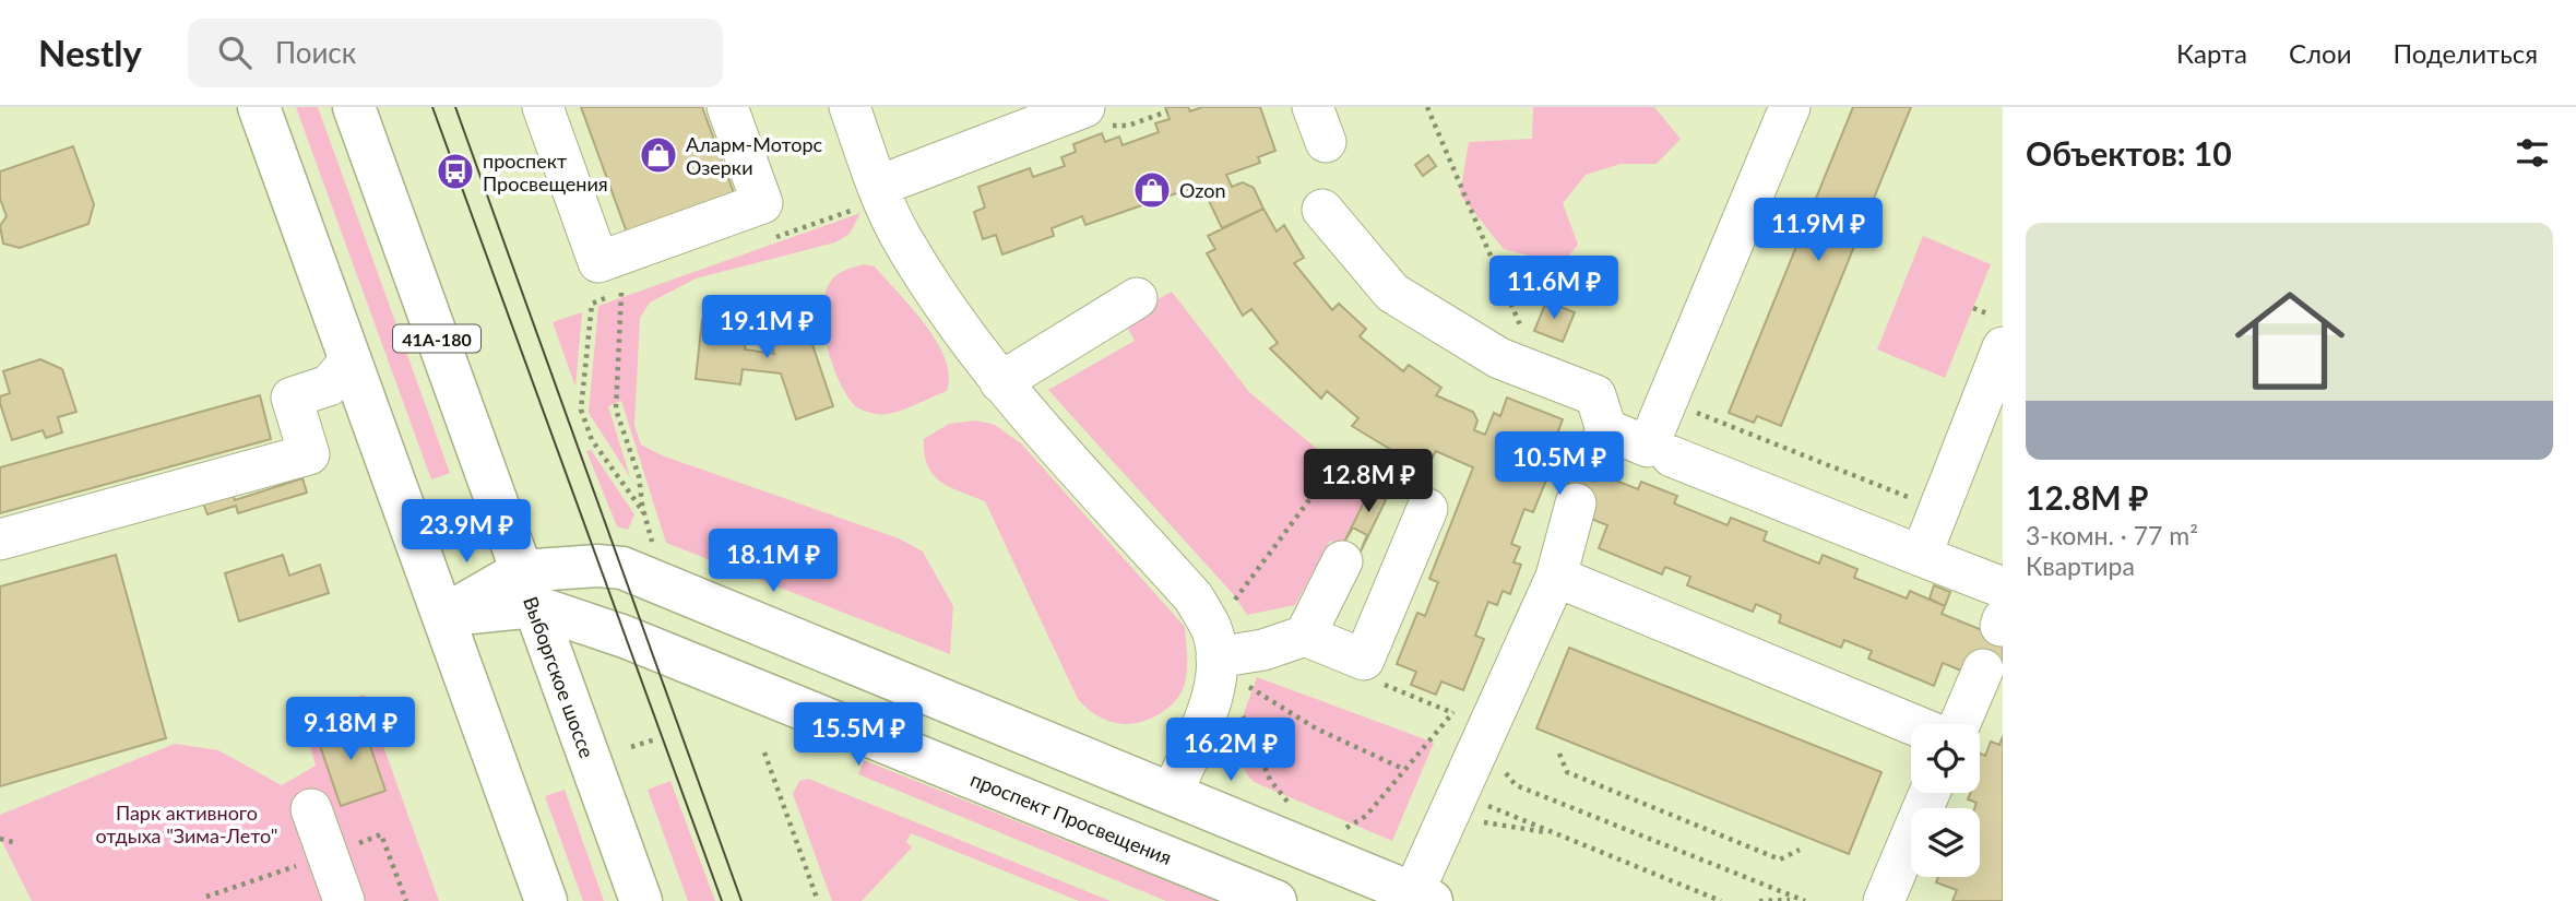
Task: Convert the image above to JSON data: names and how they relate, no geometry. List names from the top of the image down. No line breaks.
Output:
{"streets":{"main road":["41А-180","Выборгское шоссе","проспект Просвещения"]},"crossings":[["Выборгское шоссе","проспект Просвещения"]],"parks":["Парк активного отдыха \"Зима-Лето\""],"places":{"shop":["Аларм-Моторс Озерки","Ozon"],"bus stop":["проспект Просвещения"]},"page":{"header":"Nestly","search":"Поиск","nav":["Карта","Слои","Поделиться"],"heading":"Объектов: 10","price":["11.9M ₽","11.6M ₽","19.1M ₽","10.5M ₽","12.8M ₽","23.9M ₽","18.1M ₽","9.18M ₽","15.5M ₽","16.2M ₽"],"list":[{"name":"12.8M ₽","note":"3-комн. · 77 m² · Квартира"}]}}
